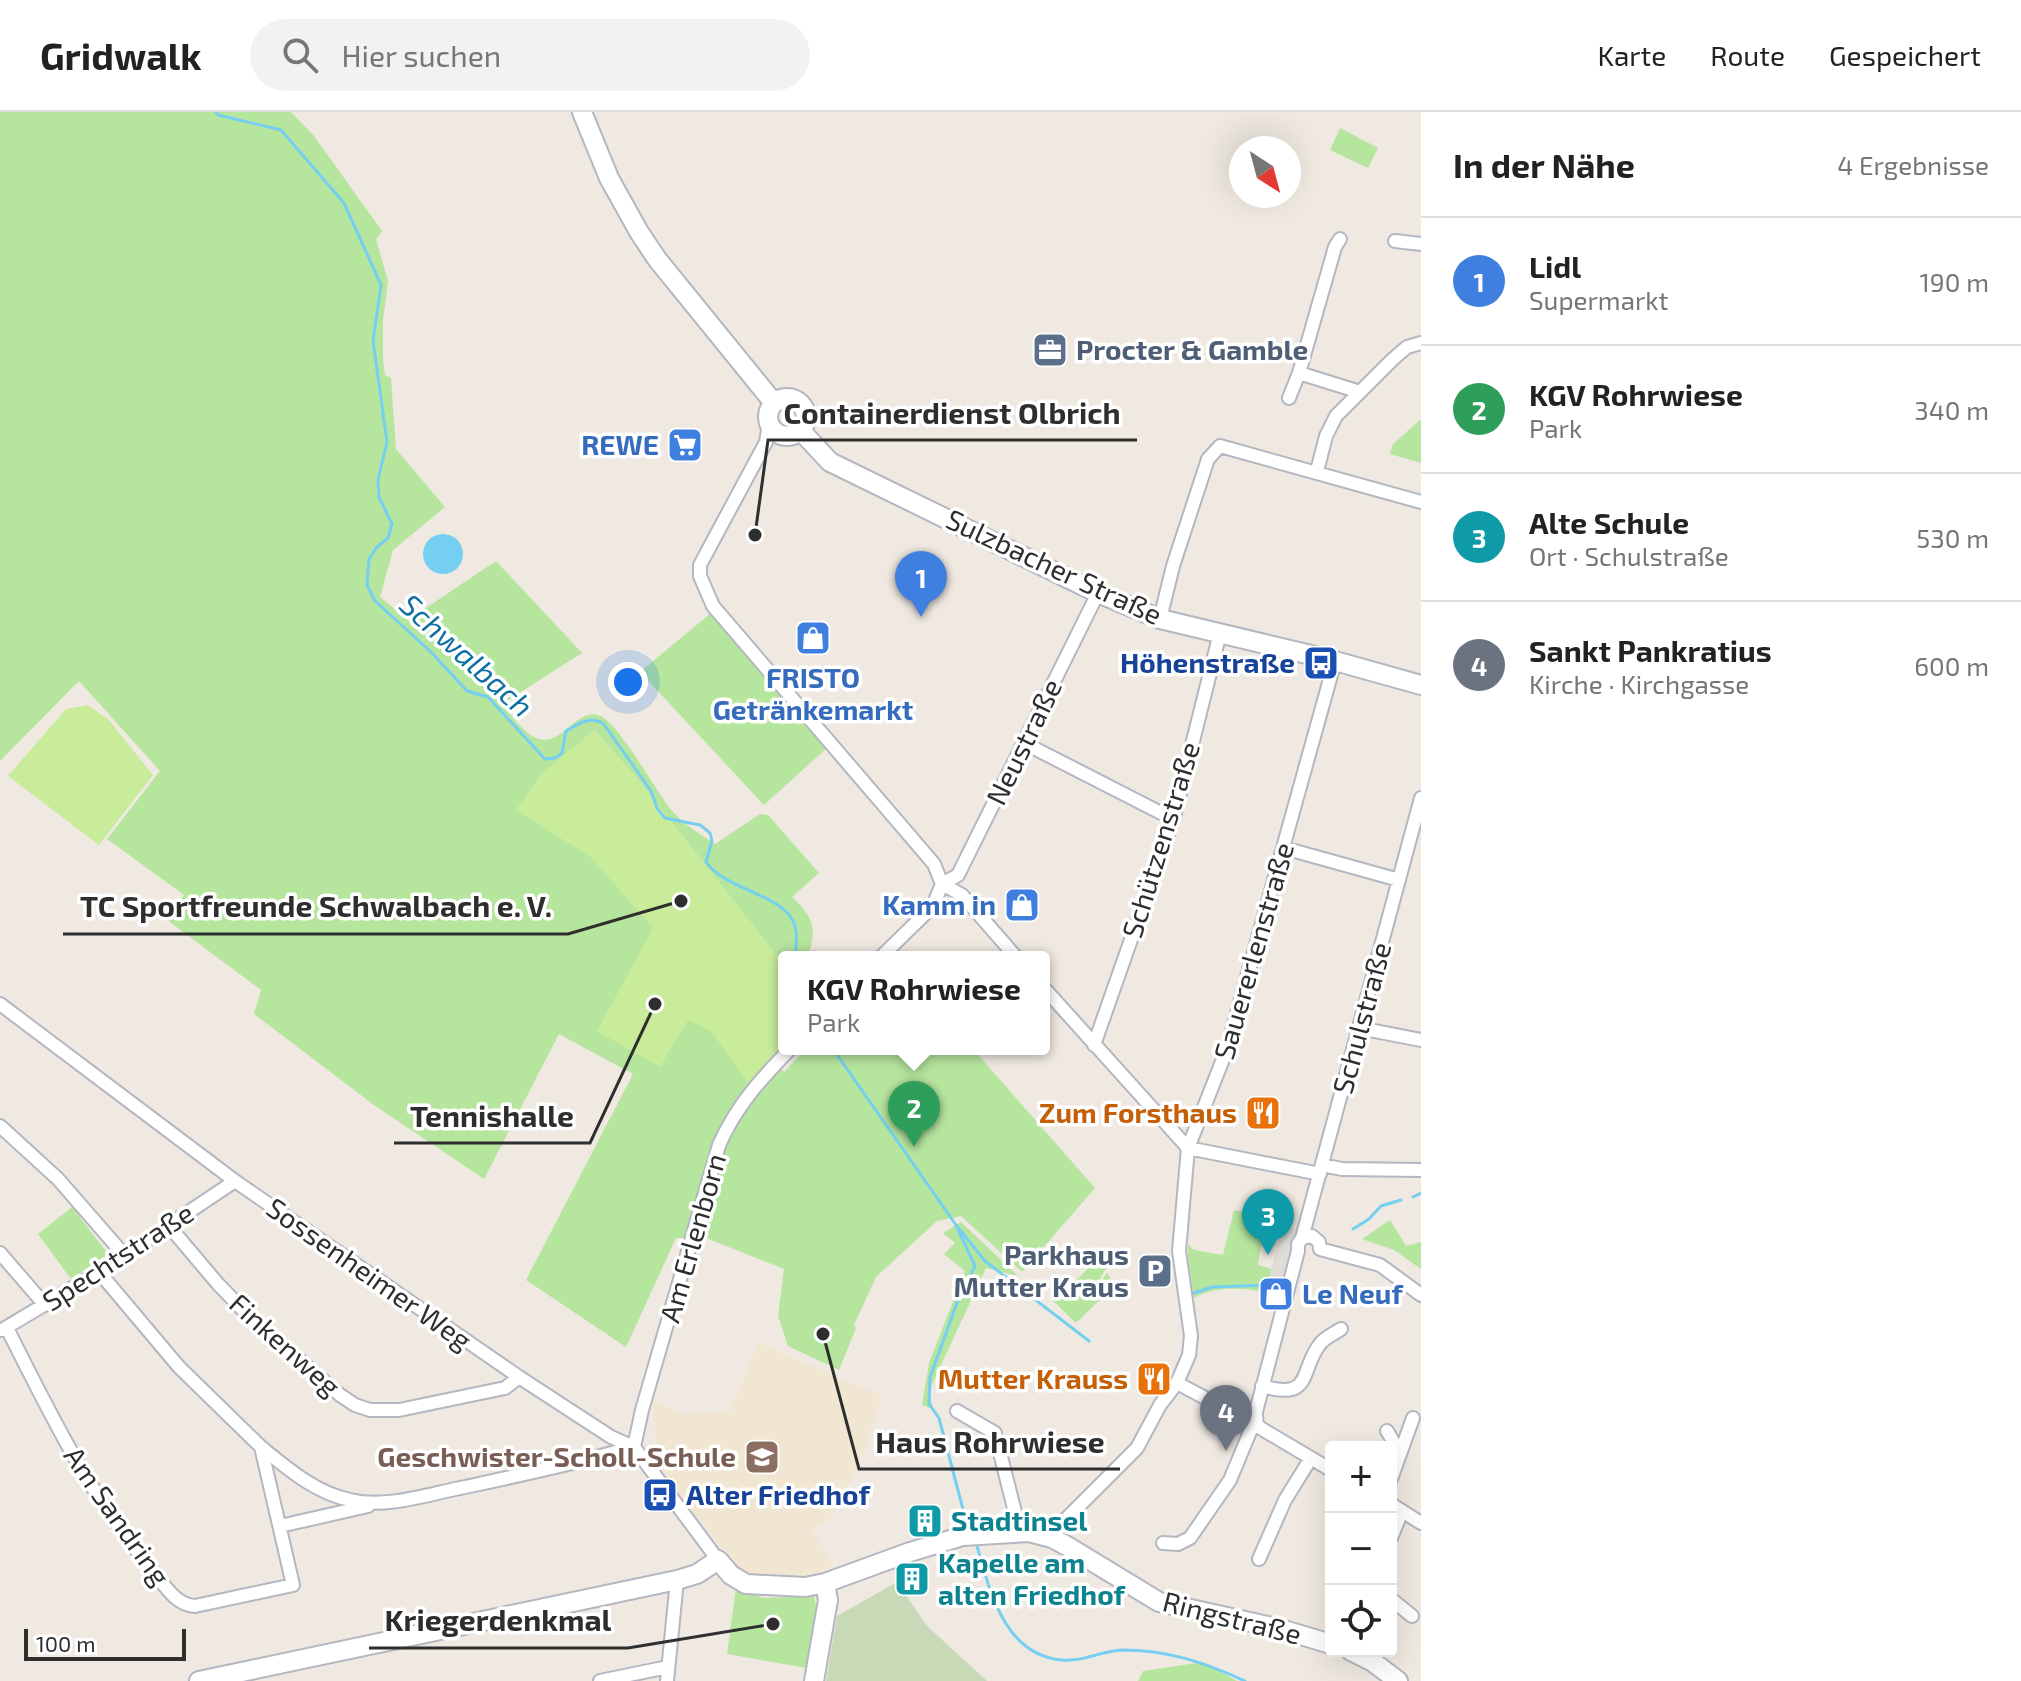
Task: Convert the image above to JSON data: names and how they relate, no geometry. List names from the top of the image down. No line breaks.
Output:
{"streets":{"street":["Sulzbacher Straße","Neustraße","Schützenstraße","Sauererlenstraße","Schulstraße","Am Erlenborn","Spechtstraße","Sossenheimer Weg","Finkenweg","Am Sandring","Ringstraße"]},"crossings":[["Sulzbacher Straße","Neustraße"],["Sulzbacher Straße","Schützenstraße"],["Sulzbacher Straße","Sauererlenstraße"],["Sauererlenstraße","Ringstraße"],["Am Erlenborn","Sossenheimer Weg"],["Spechtstraße","Sossenheimer Weg"],["Spechtstraße","Finkenweg"],["Spechtstraße","Am Sandring"],["Sossenheimer Weg","Finkenweg"]],"water":["Schwalbach"],"places":{"office":["Procter & Gamble"],"supermarket":["REWE"],"other":["Containerdienst Olbrich","TC Sportfreunde Schwalbach e. V.","Tennishalle","Haus Rohrwiese","Kriegerdenkmal"],"shop":["FRISTO Getränkemarkt","Kamm in","Le Neuf"],"bus stop":["Höhenstraße","Alter Friedhof"],"restaurant":["Zum Forsthaus","Mutter Krauss"],"parking":["Parkhaus Mutter Kraus"],"school or university":["Geschwister-Scholl-Schule"],"building":["Stadtinsel","Kapelle am alten Friedhof"]},"scale_bar":"100 m","north":"bottom right","page":{"header":"Gridwalk","search":"Hier suchen","nav":["Karte","Route","Gespeichert"],"heading":["In der Nähe","4 Ergebnisse"],"list":[{"mark":"1","name":"Lidl","note":"Supermarkt","value":"190 m"},{"mark":"2","name":"KGV Rohrwiese","note":"Park","value":"340 m"},{"mark":"3","name":"Alte Schule","note":"Ort · Schulstraße","value":"530 m"},{"mark":"4","name":"Sankt Pankratius","note":"Kirche · Kirchgasse","value":"600 m"}],"pins":["1","2","3","4"],"popup":["KGV Rohrwiese","Park"],"map_buttons":["+","−"],"scale":"100 m"}}
